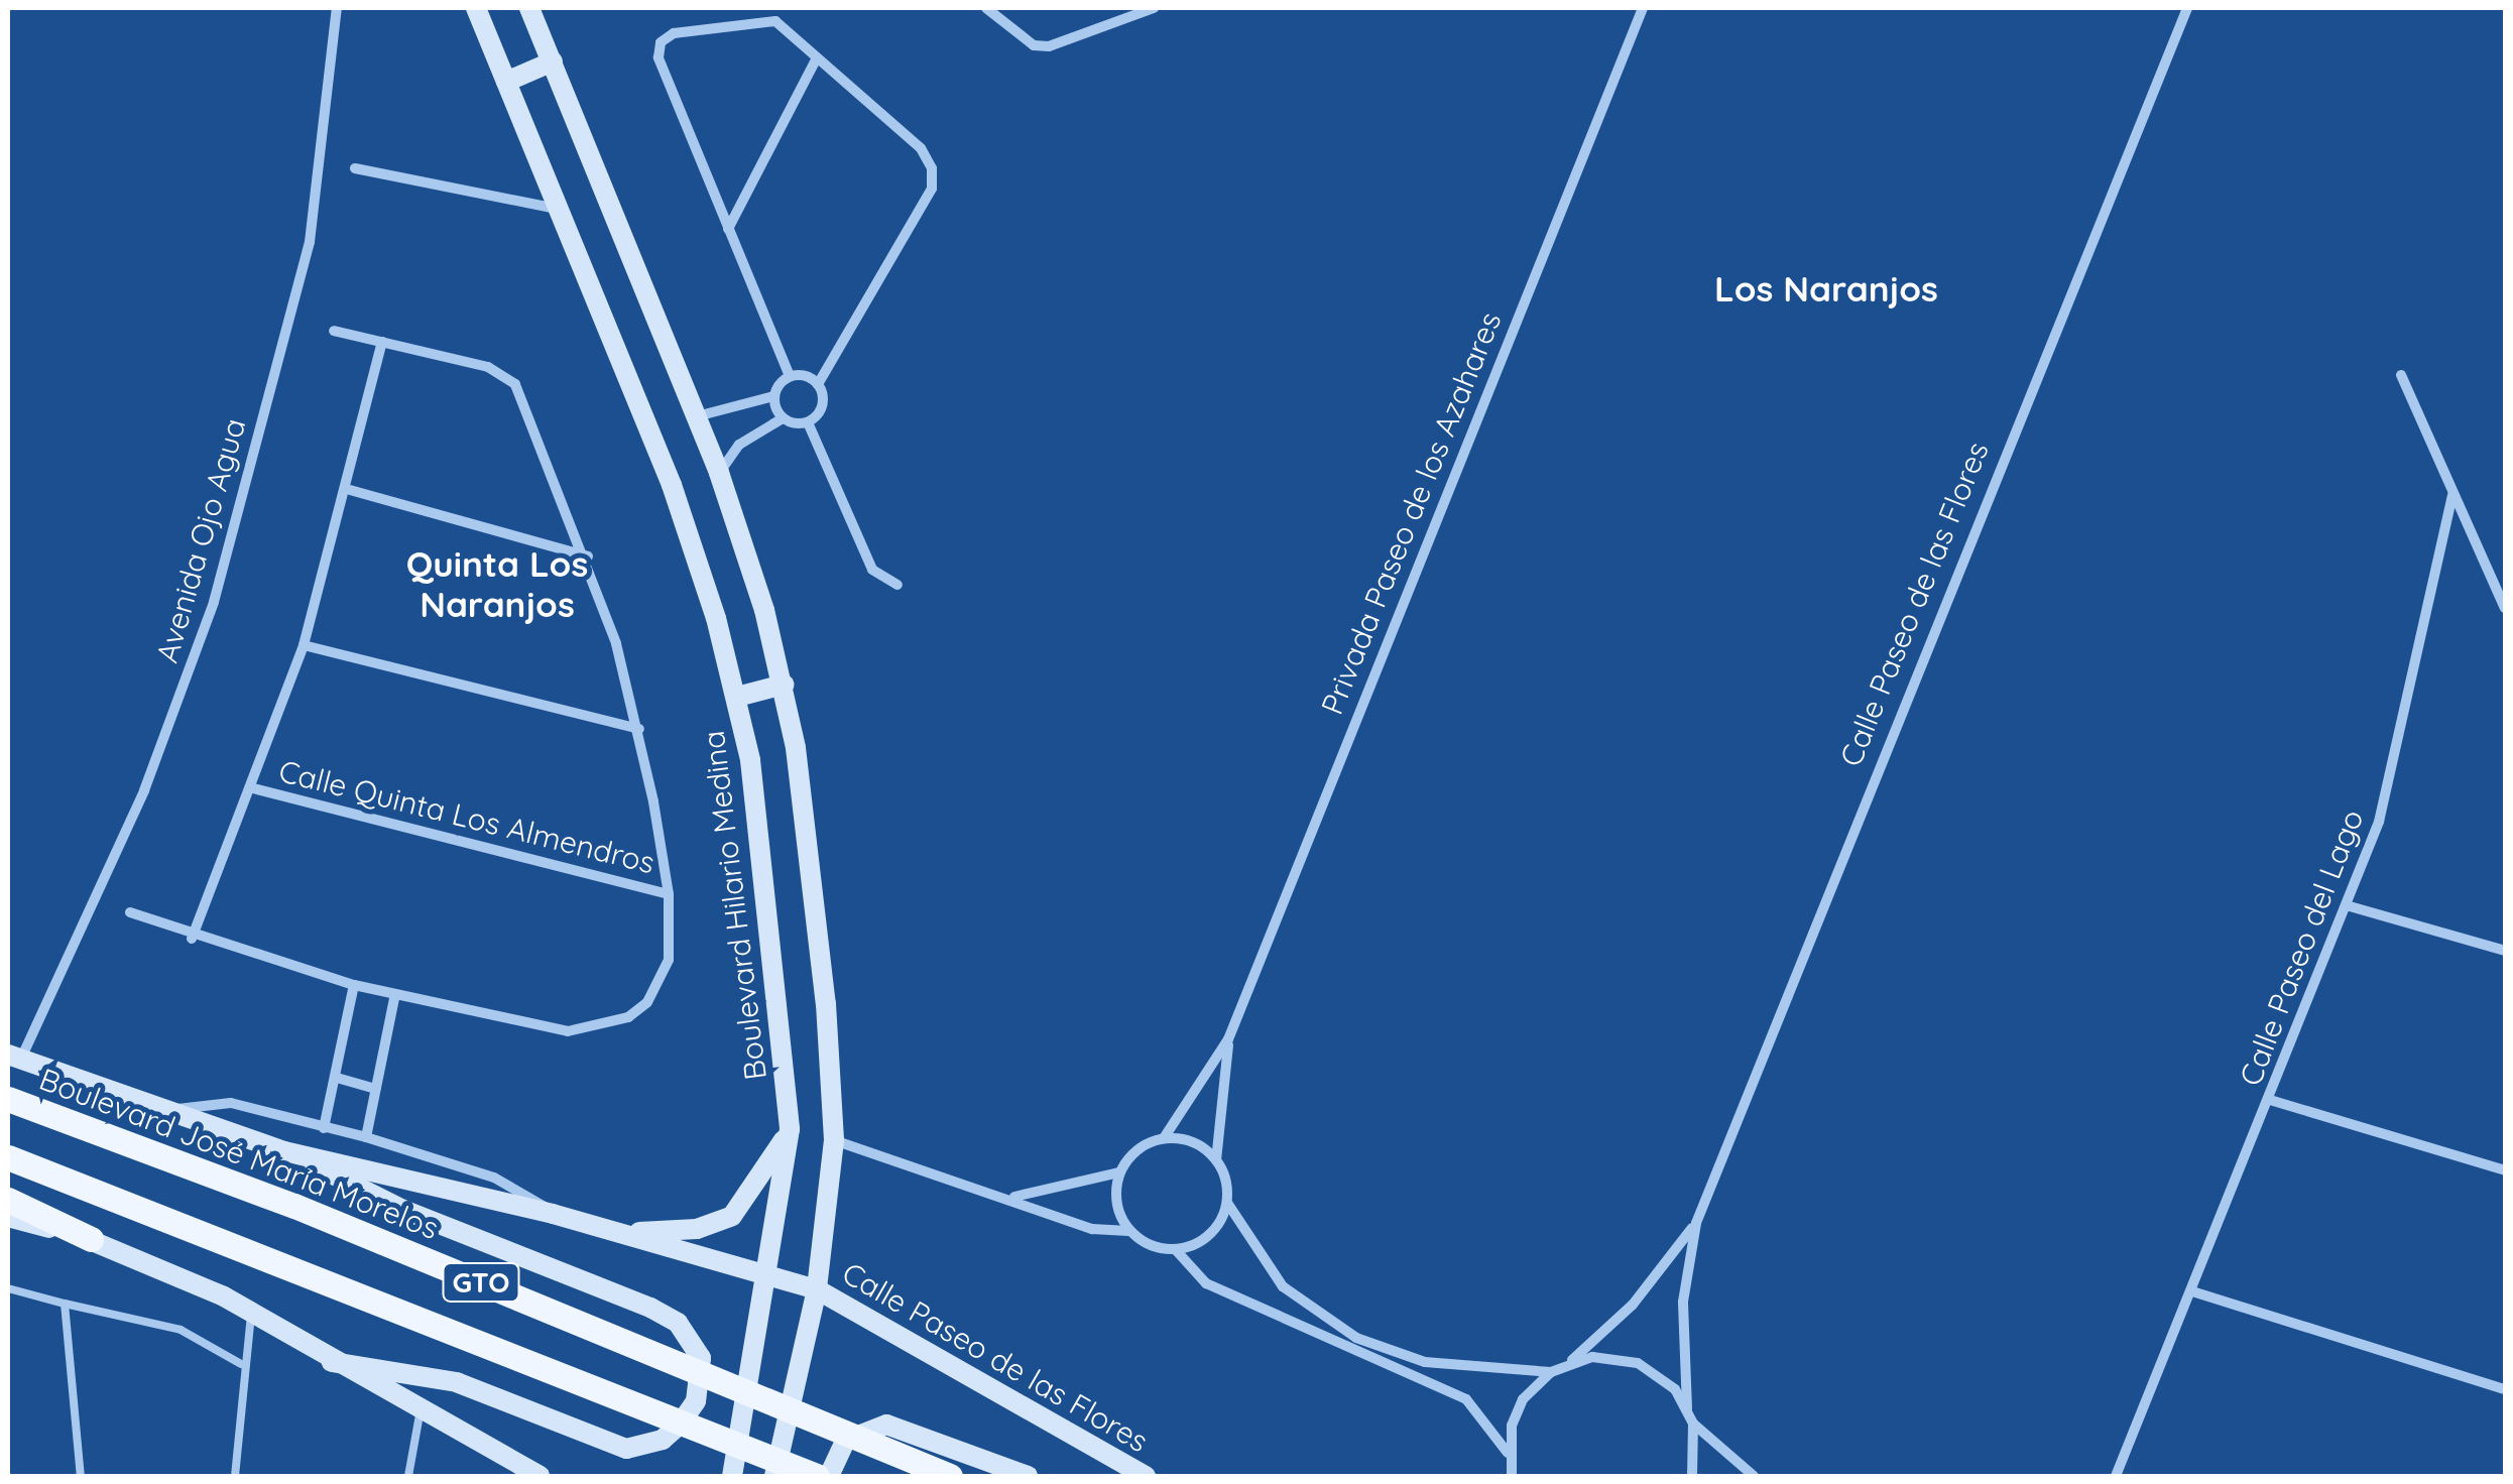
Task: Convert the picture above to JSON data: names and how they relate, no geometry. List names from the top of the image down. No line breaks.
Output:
{"streets":{"main road":["Boulevard José María Morelos","GTO"],"street":["Privada Paseo de los Azahares","Avenida Ojo Agua","Calle Paseo de las Flores","Calle Quinta Los Almendros","Boulevard Hilario Medina","Calle Paseo del Lago"]},"crossings":[["Calle Paseo de las Flores","Boulevard Hilario Medina"]],"districts":["Los Naranjos","Quinta Los Naranjos"]}
